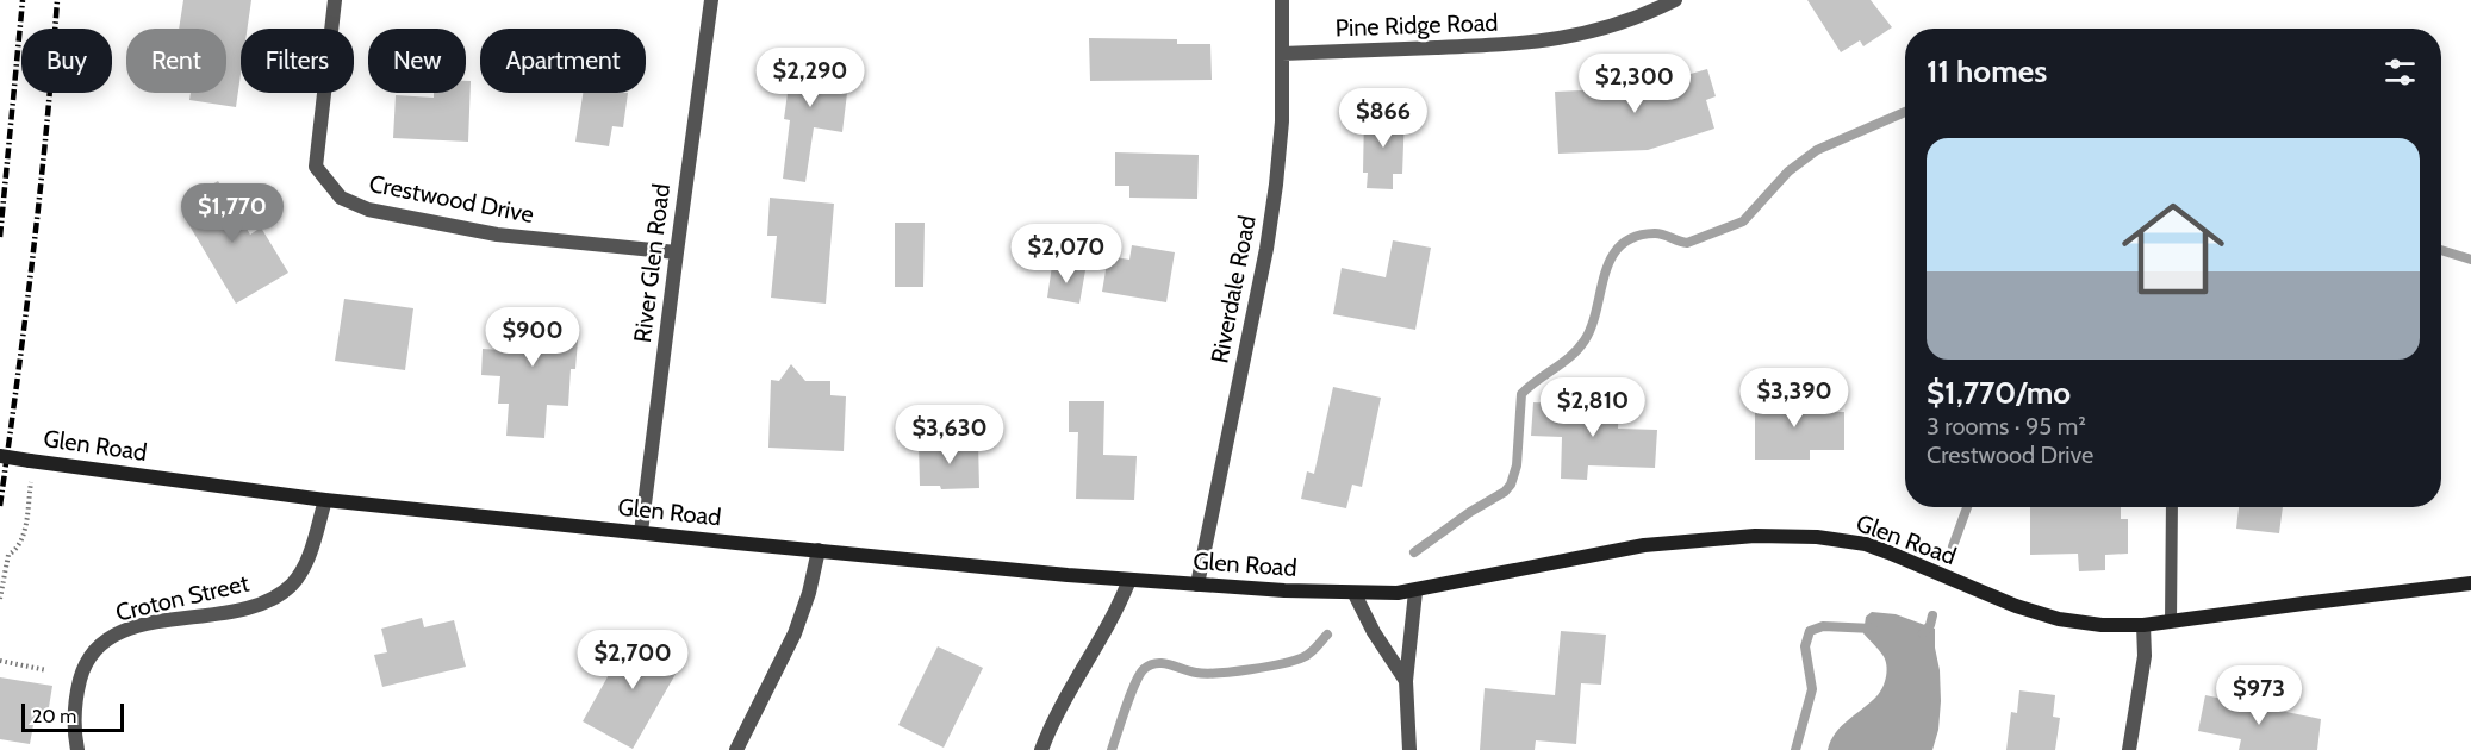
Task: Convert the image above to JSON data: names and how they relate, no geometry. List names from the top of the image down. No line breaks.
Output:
{"streets":{"street":["Pine Ridge Road","Crestwood Drive","River Glen Road","Riverdale Road","Glen Road","Croton Street"]},"crossings":[["Pine Ridge Road","Riverdale Road"],["Crestwood Drive","River Glen Road"],["River Glen Road","Glen Road"],["Riverdale Road","Glen Road"],["Glen Road","Croton Street"]],"scale_bar":"20 m","page":{"chip":["Buy","Rent","Filters","New","Apartment"],"heading":"11 homes","price":["$2,290","$2,300","$866","$1,770","$2,070","$900","$3,390","$2,810","$3,630","$2,700","$973"],"list":[{"name":"$1,770/mo","note":"3 rooms · 95 m² · Crestwood Drive"}],"scale":"20 m"}}
